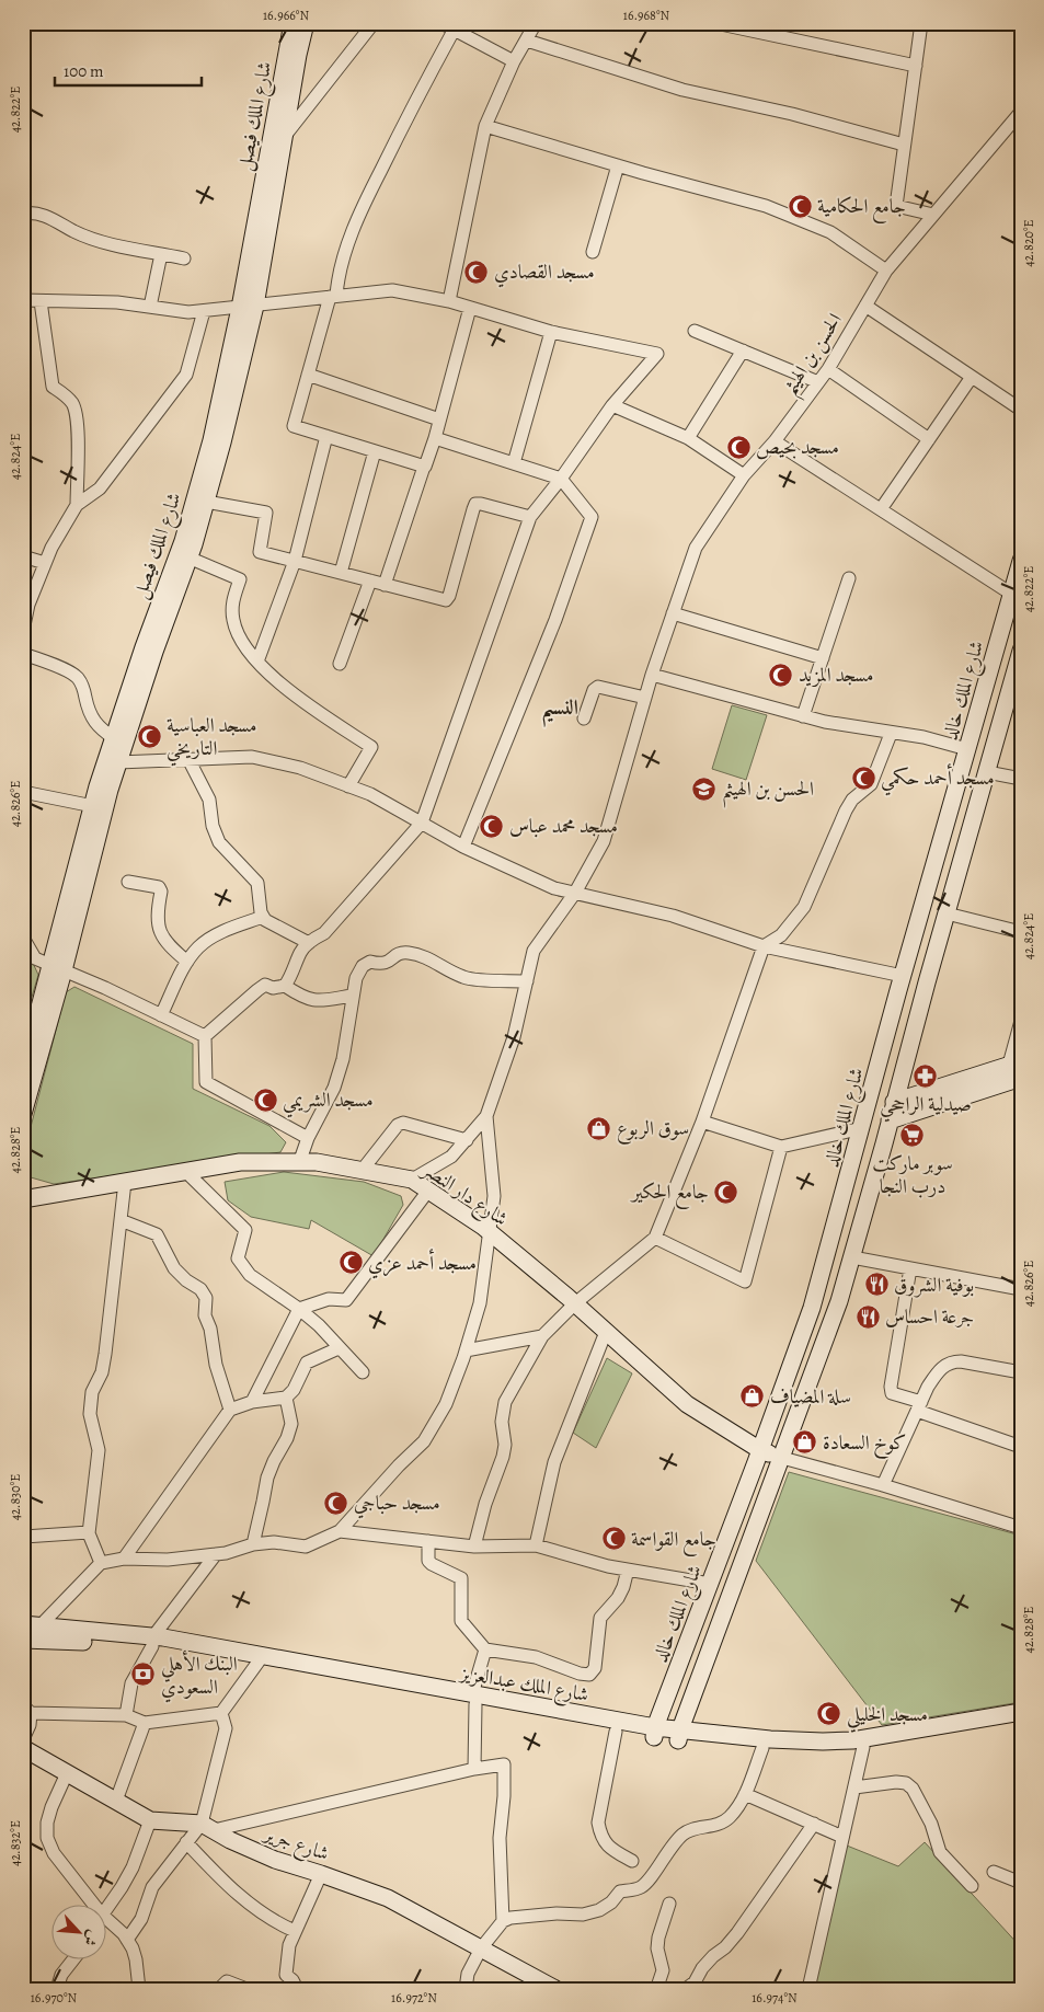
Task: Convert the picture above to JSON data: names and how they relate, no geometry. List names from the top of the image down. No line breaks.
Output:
{"streets":{"street":["شارع الملك فيصل","الحسن بن الهيثم","شارع الملك خالد","شارع دار النصر","شارع الملك عبدالعزيز","شارع جرير"]},"crossings":[["الحسن بن الهيثم","شارع دار النصر"],["شارع الملك خالد","شارع دار النصر"],["شارع الملك خالد","شارع الملك عبدالعزيز"]],"districts":["النسيم"],"places":{"mosque":["جامع الحكامية","مسجد القصادي","مسجد بحيص","مسجد المزيد","مسجد العباسية التاريخي","مسجد أحمد حكمي","مسجد محمد عباس","مسجد الشريمي","جامع الحكير","مسجد أحمد عزي","مسجد حباجي","جامع القواسمة","مسجد الخليلي"],"school or university":["الحسن بن الهيثم"],"pharmacy":["صيدلية الراجحي"],"shop":["سوق الربوع","سلة المضياف","كوخ السعادة"],"supermarket":["سوبر ماركت درب النجا"],"restaurant":["بوفية الشروق","جرعة احساس"],"bank":["البنك الأهلي السعودي"]},"scale_bar":"100 m","north":"bottom right","coordinates":["16.966°N","16.968°N","42.822°E","42.820°E","42.824°E","42.826°E","42.828°E","42.830°E","42.832°E","16.970°N","16.972°N","16.974°N"]}
